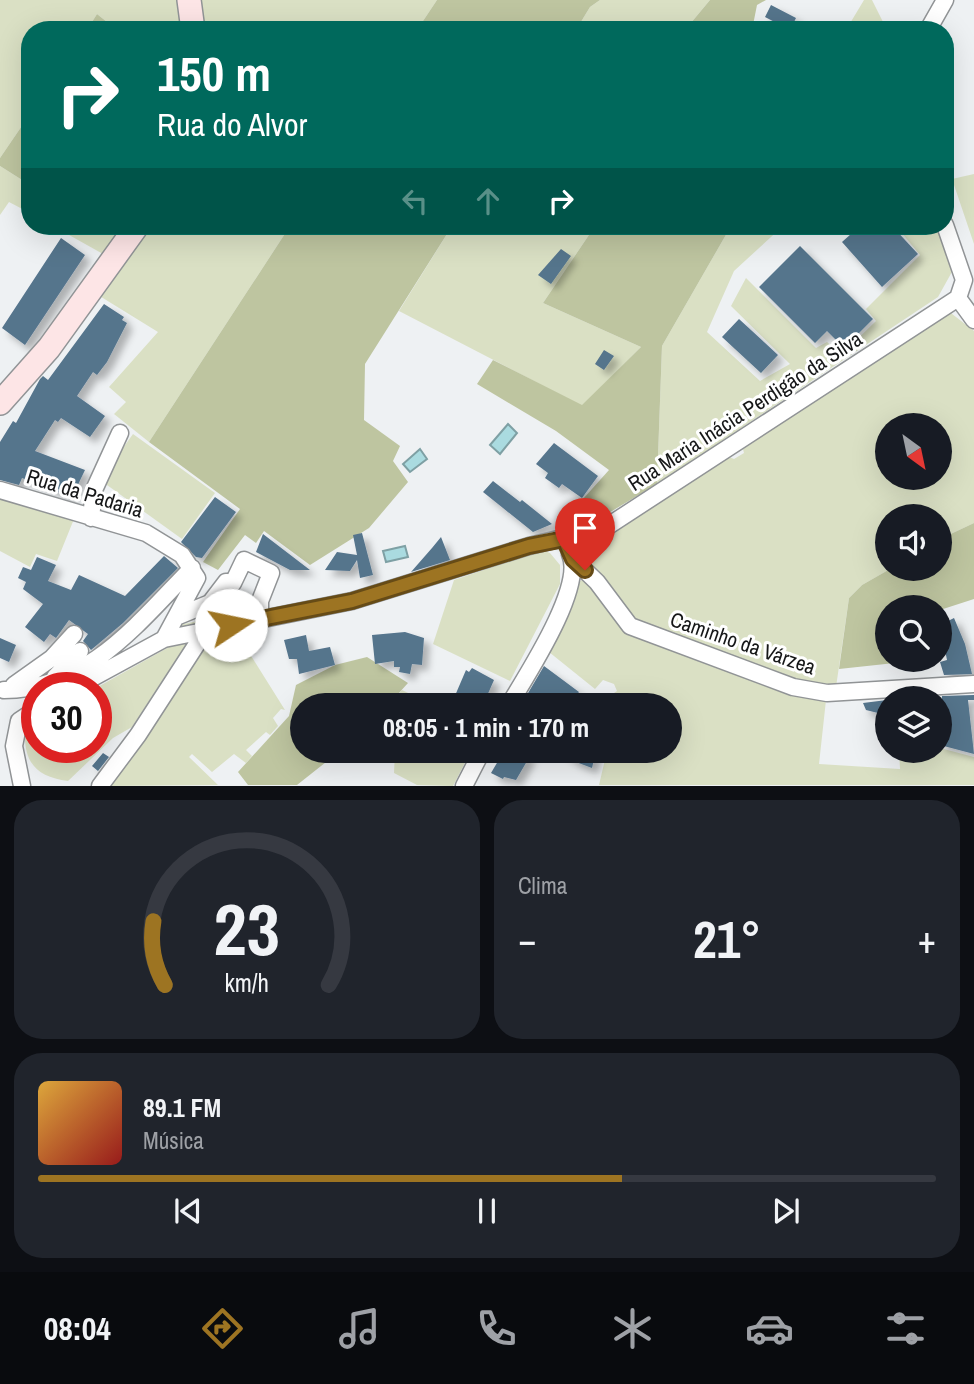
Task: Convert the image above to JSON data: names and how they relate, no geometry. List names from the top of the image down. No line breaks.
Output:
{"streets":{"street":["Rua Maria Inácia Perdigão da Silva","Rua da Padaria","Caminho da Várzea"]},"north":"bottom right","page":{"turn":["150 m","Rua do Alvor"],"limit":"30","trip":"08:05 · 1 min · 170 m","tile":"Clima","heat":["−","21°","+"],"song":["89.1 FM","Música"],"tabs":"08:04","gauge":["23","km/h"]}}
